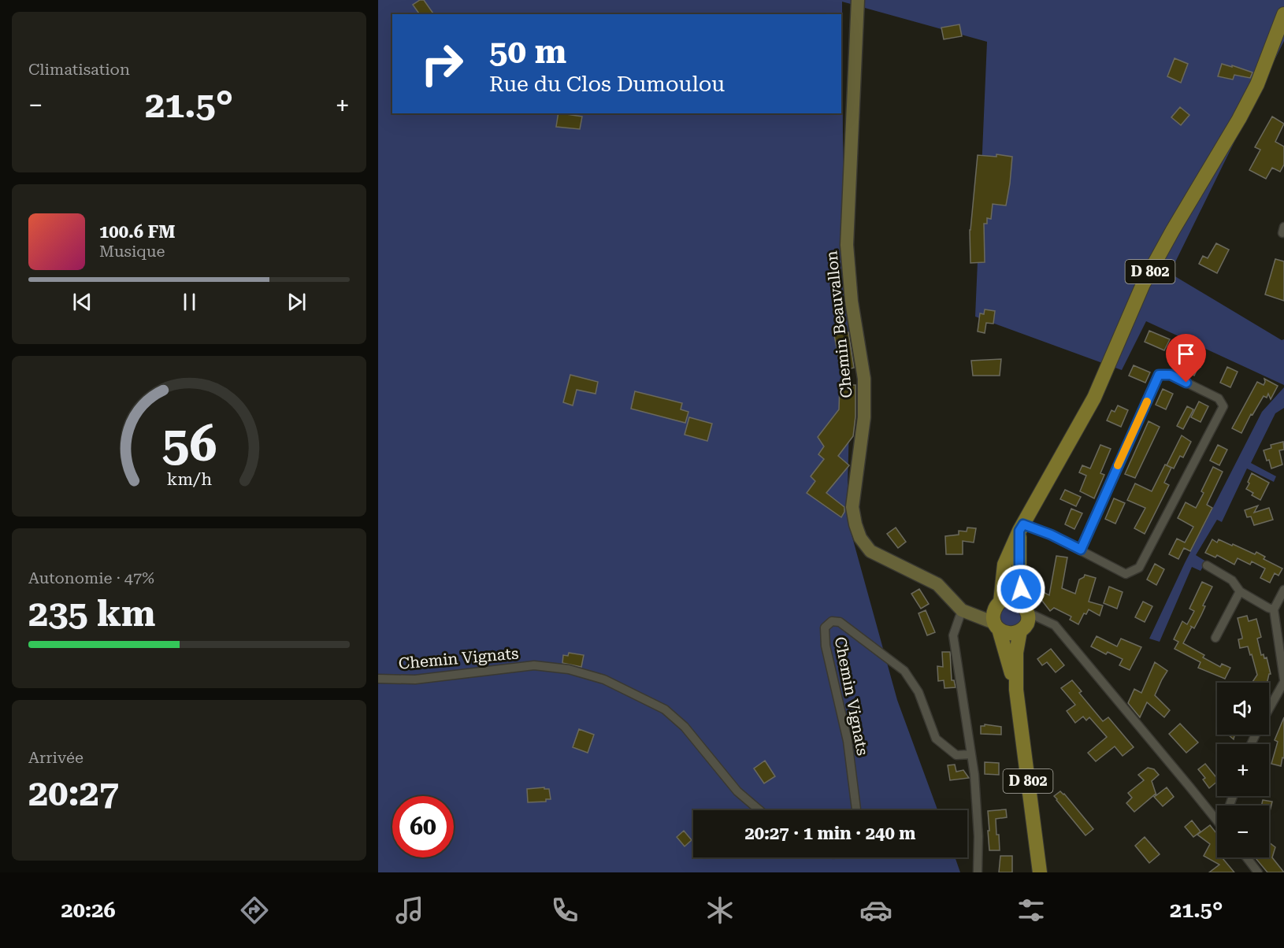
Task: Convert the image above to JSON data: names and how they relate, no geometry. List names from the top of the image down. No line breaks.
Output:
{"streets":{"main road":["D 802"],"street":["Chemin Beauvallon","Chemin Vignats"]},"crossings":[["D 802","Chemin Beauvallon"]],"page":{"tile":["Climatisation",["Autonomie · 47%","235 km"],["Arrivée","20:27"]],"turn":["50 m","Rue du Clos Dumoulou"],"heat":["−","21.5°","+"],"song":["100.6 FM","Musique"],"map_buttons":["+","−"],"limit":"60","trip":"20:27 · 1 min · 240 m","tabs":["20:26","21.5°"],"gauge":["56","km/h"]}}
